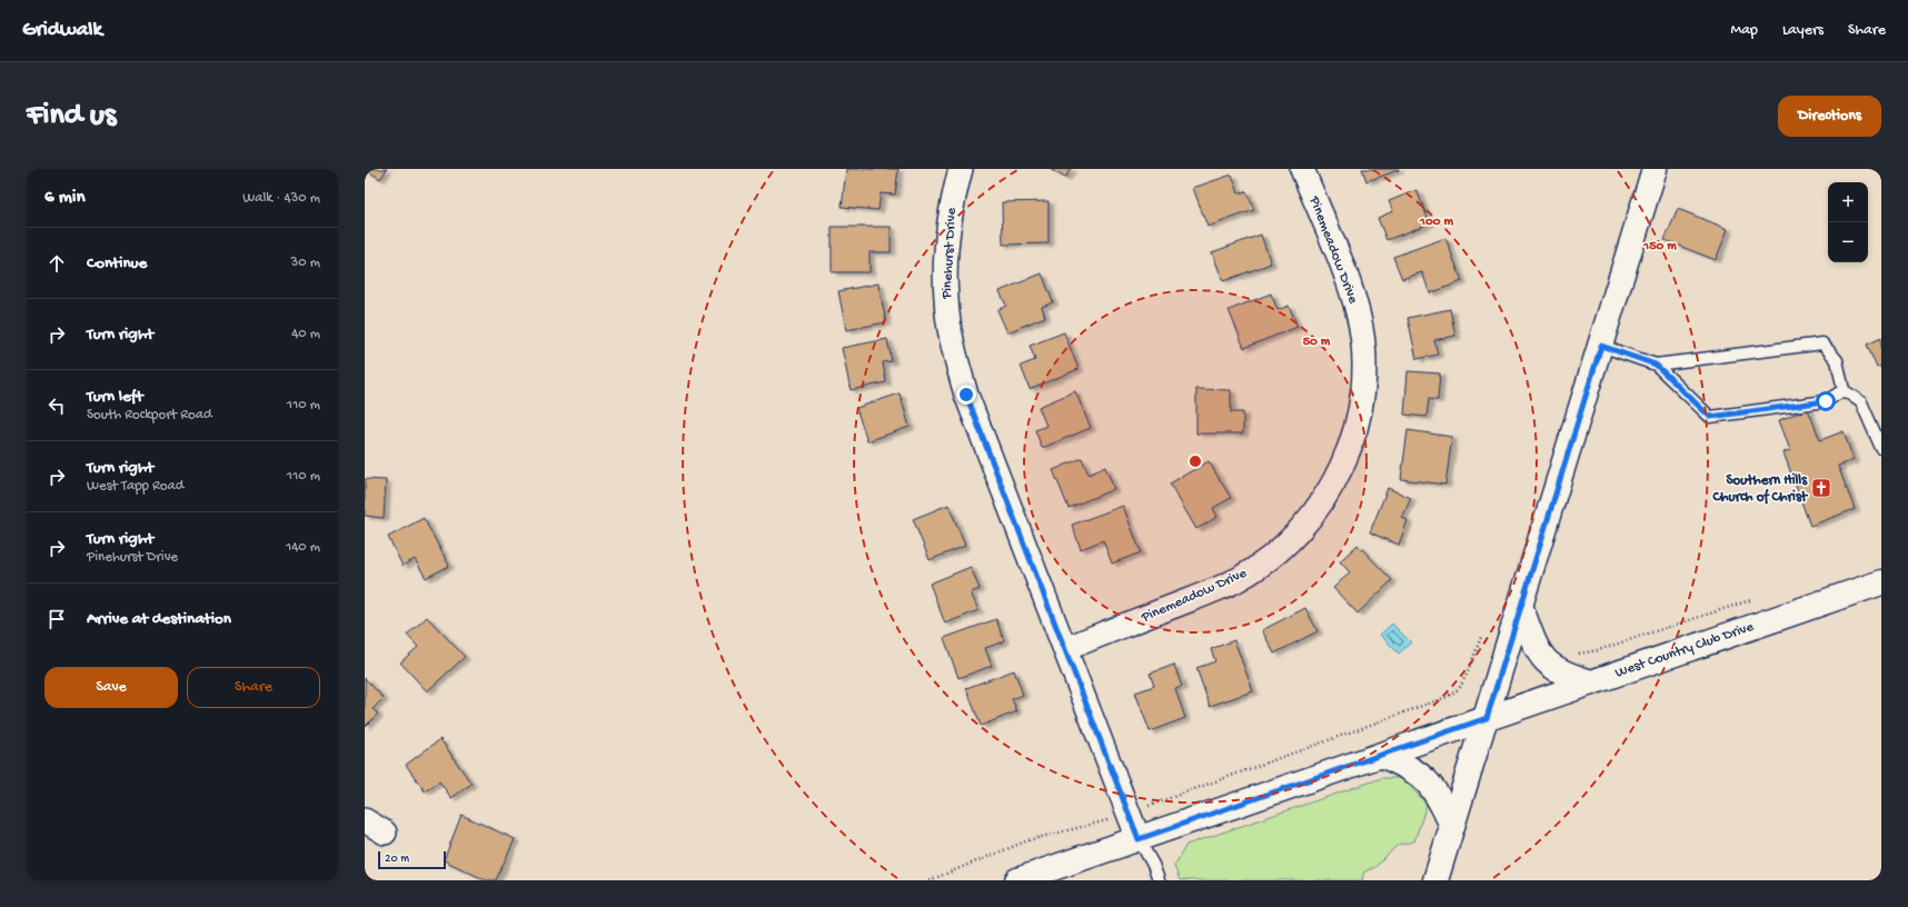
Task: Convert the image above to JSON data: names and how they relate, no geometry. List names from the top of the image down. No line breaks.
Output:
{"streets":{"main road":["West Country Club Drive"],"street":["Pinemeadow Drive","Pinehurst Drive"]},"crossings":[["Pinemeadow Drive","Pinehurst Drive"],["Pinehurst Drive","West Country Club Drive"]],"places":{"church":["Southern Hills Church of Christ"]},"scale_bar":"20 m","page":{"header":"Gridwalk","nav":["Map","Layers","Share"],"buttons":["Directions",["Save","Share"]],"title":"Find us","heading":["6 min","Walk · 430 m"],"map_buttons":["+","−"],"list":[["Continue","30 m"],["Turn right","40 m"],["Turn left","South Rockport Road","110 m"],["Turn right","West Tapp Road","110 m"],["Turn right","Pinehurst Drive","140 m"],"Arrive at destination"],"scale":"20 m"},"rings":["100 m","150 m","50 m"]}
